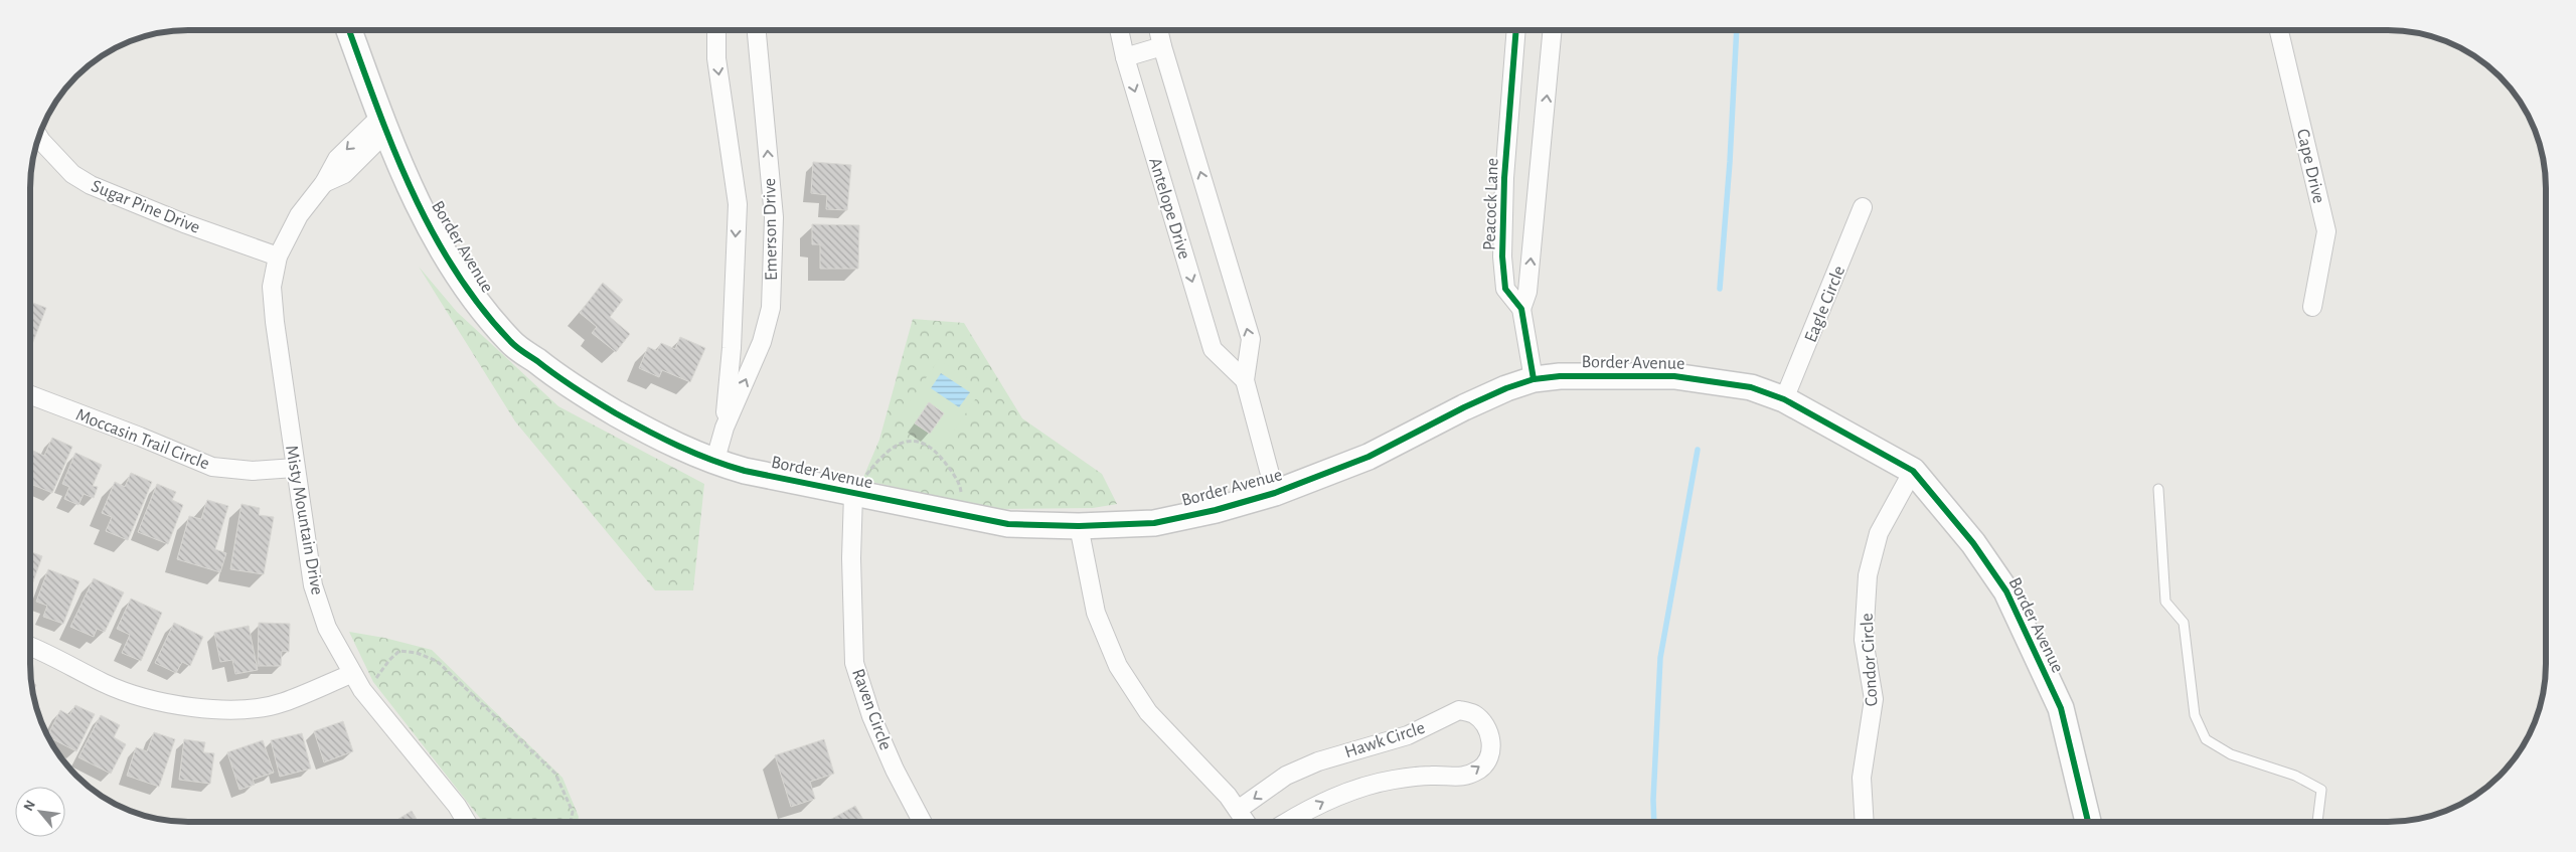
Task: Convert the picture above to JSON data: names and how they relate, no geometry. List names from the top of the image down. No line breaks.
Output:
{"streets":{"street":["Cape Drive","Peacock Lane","Sugar Pine Drive","Antelope Drive","Emerson Drive","Border Avenue","Eagle Circle","Moccasin Trail Circle","Misty Mountain Drive","Condor Circle","Raven Circle","Hawk Circle"]},"crossings":[["Peacock Lane","Border Avenue"],["Sugar Pine Drive","Misty Mountain Drive"],["Emerson Drive","Border Avenue"],["Border Avenue","Eagle Circle"],["Border Avenue","Misty Mountain Drive"],["Border Avenue","Condor Circle"],["Border Avenue","Raven Circle"],["Moccasin Trail Circle","Misty Mountain Drive"]],"north":"top left"}
